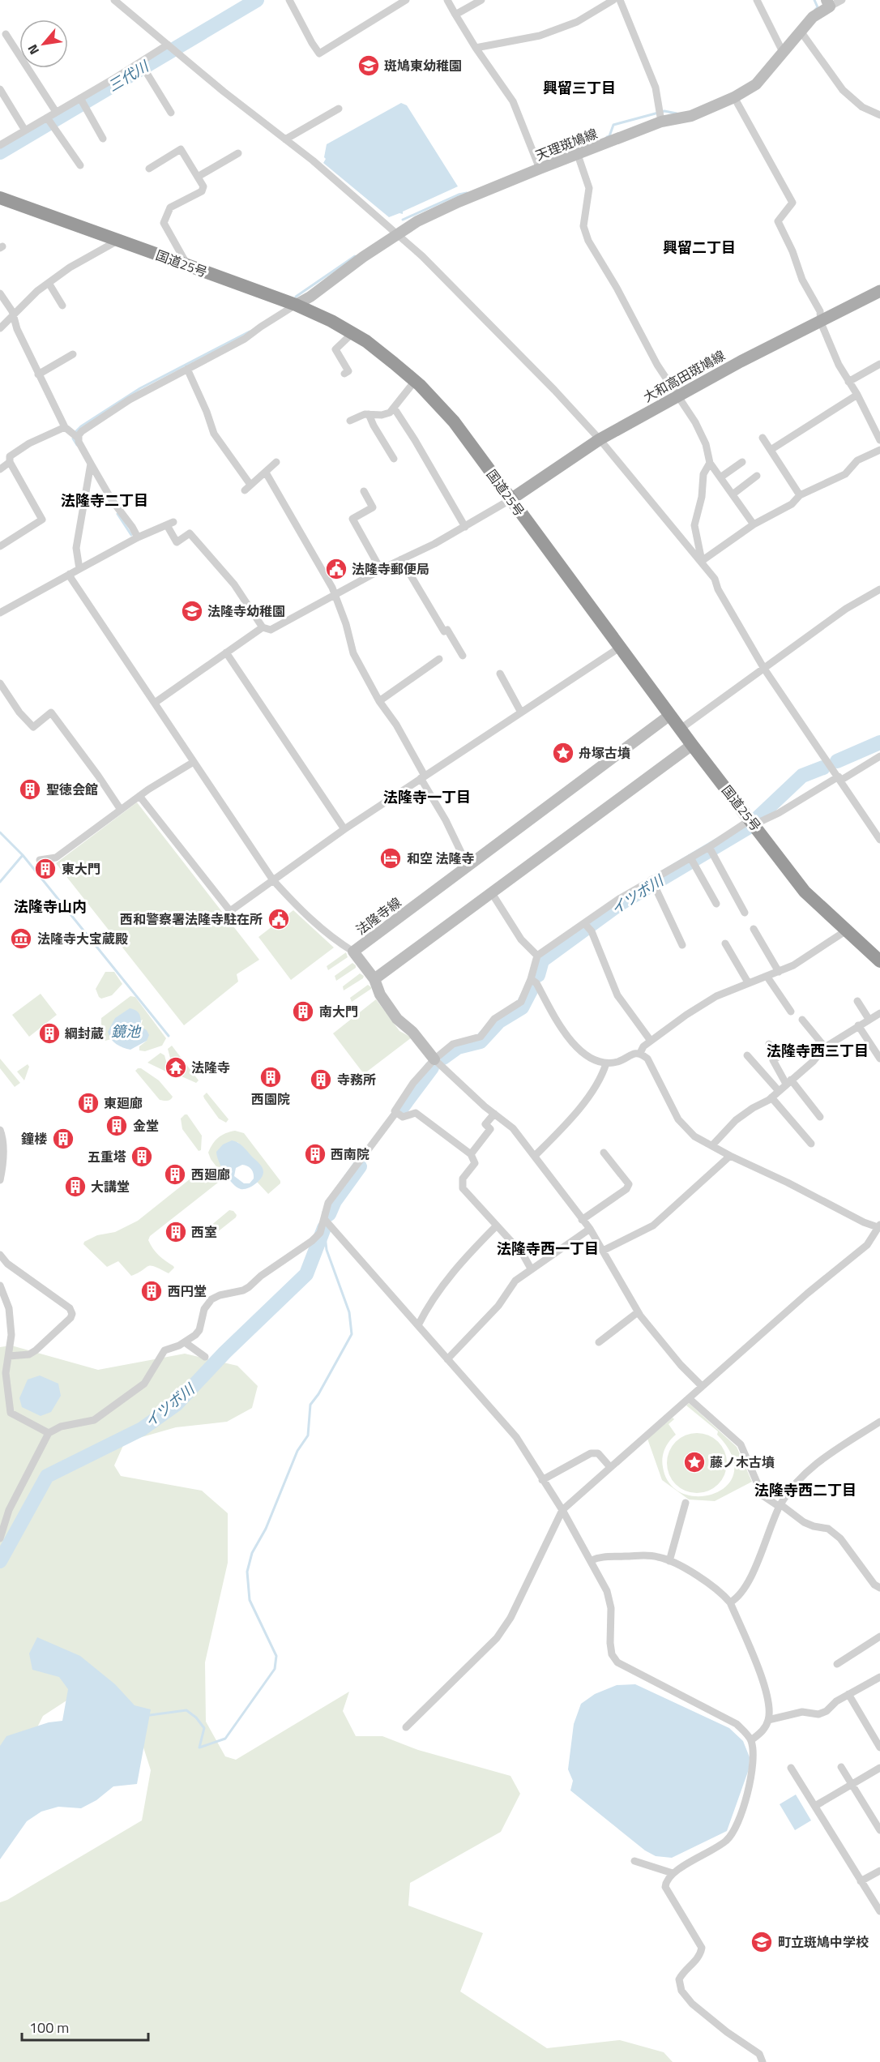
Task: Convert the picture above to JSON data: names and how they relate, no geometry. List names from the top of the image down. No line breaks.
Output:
{"streets":{"highway":["国道25号"],"main road":["天理斑鳩線","大和高田斑鳩線","法隆寺線"]},"crossings":[["天理斑鳩線","国道25号"],["国道25号","大和高田斑鳩線"],["国道25号","法隆寺線"]],"districts":["興留三丁目","興留二丁目","法隆寺二丁目","法隆寺一丁目","法隆寺山内","法隆寺西三丁目","法隆寺西一丁目","法隆寺西二丁目"],"water":["三代川","イツボ川","鏡池"],"places":{"school or university":["斑鳩東幼稚園","法隆寺幼稚園","町立斑鳩中学校"],"public building":["法隆寺郵便局","西和警察署法隆寺駐在所"],"place":["舟塚古墳","藤ノ木古墳"],"building":["聖徳会館","東大門","南大門","綱封蔵","西園院","寺務所","東廻廊","金堂","鐘楼","西南院","五重塔","西廻廊","大講堂","西室","西円堂"],"hotel":["和空 法隆寺"],"museum":["法隆寺大宝蔵殿"],"temple":["法隆寺"]},"scale_bar":"100 m","north":"bottom left"}
